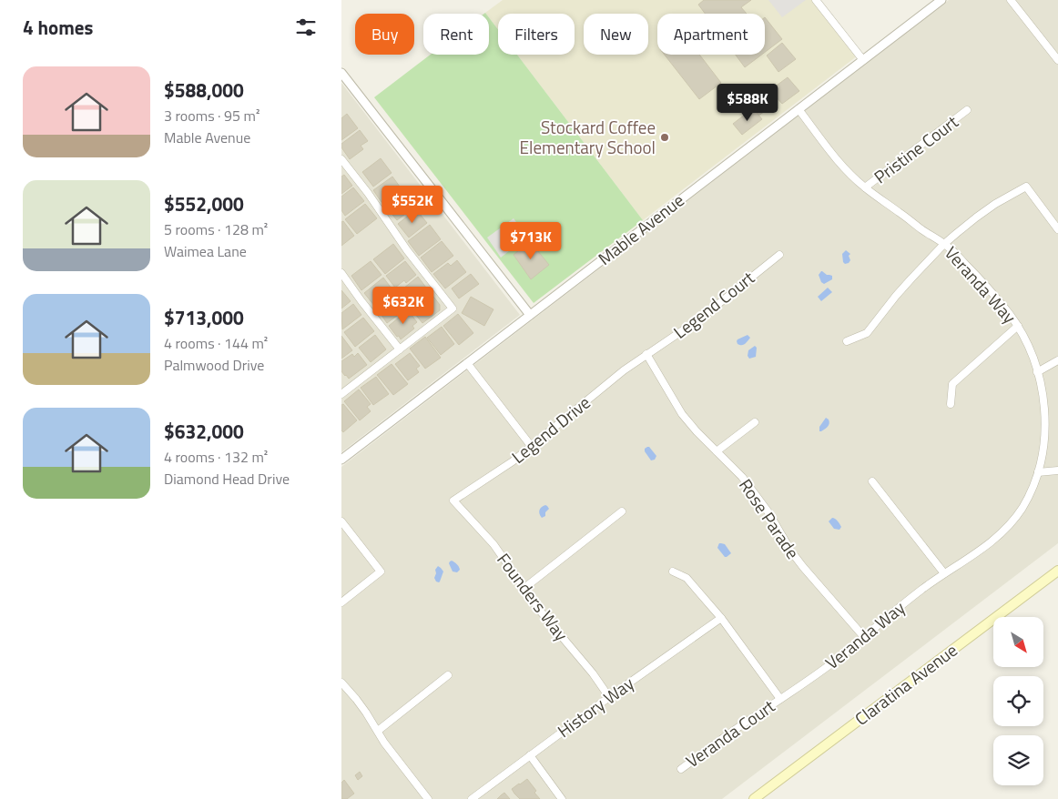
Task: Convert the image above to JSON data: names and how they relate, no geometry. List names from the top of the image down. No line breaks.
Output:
{"streets":{"main road":["Claratina Avenue"],"street":["Pristine Court","Mable Avenue","Veranda Way","Legend Court","Legend Drive","Rose Parade","Founders Way","History Way","Veranda Court"]},"crossings":[["Pristine Court","Veranda Way"],["Mable Avenue","Veranda Way"],["Veranda Way","Rose Parade"],["Veranda Way","Veranda Court"],["Legend Court","Legend Drive"],["Legend Court","Rose Parade"],["Legend Drive","Rose Parade"],["Legend Drive","Founders Way"],["Founders Way","History Way"]],"places":["Stockard Coffee Elementary School"],"north":"bottom right","page":{"heading":"4 homes","chip":["Buy","Rent","Filters","New","Apartment"],"list":[{"name":"$588,000","note":"3 rooms · 95 m² · Mable Avenue"},{"name":"$552,000","note":"5 rooms · 128 m² · Waimea Lane"},{"name":"$713,000","note":"4 rooms · 144 m² · Palmwood Drive"},{"name":"$632,000","note":"4 rooms · 132 m² · Diamond Head Drive"}],"price":["$588K","$552K","$713K","$632K"]}}
